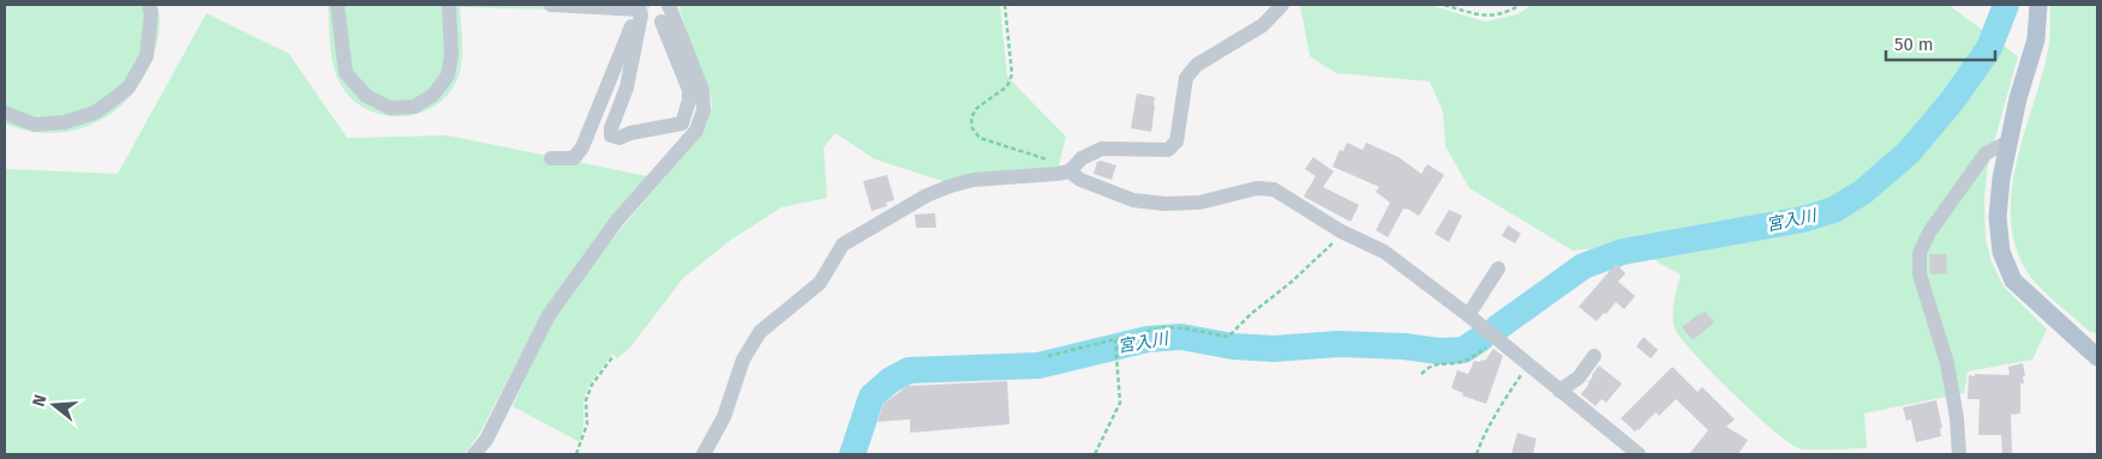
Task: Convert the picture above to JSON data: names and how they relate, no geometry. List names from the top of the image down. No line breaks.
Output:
{"water":["宮入川"],"scale_bar":"50 m","north":"left"}
